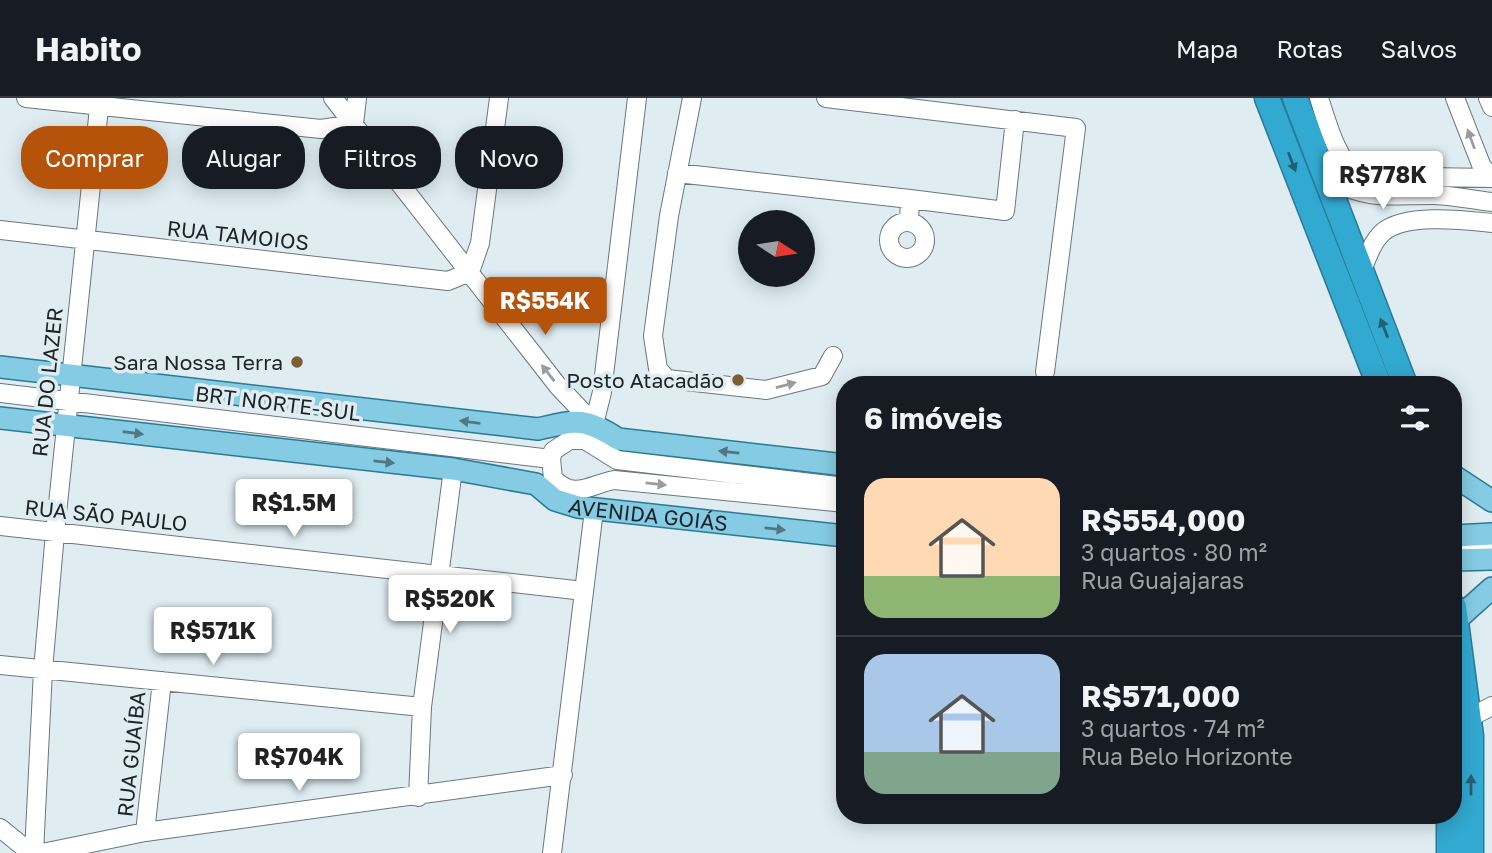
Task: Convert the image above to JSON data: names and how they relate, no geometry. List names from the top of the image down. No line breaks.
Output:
{"streets":{"main road":["AVENIDA GOIÁS"],"street":["RUA TAMOIOS","RUA DO LAZER","BRT NORTE-SUL","RUA SÃO PAULO","RUA GUAÍBA"]},"crossings":[["RUA TAMOIOS","RUA DO LAZER"],["RUA DO LAZER","BRT NORTE-SUL"],["RUA DO LAZER","AVENIDA GOIÁS"],["RUA DO LAZER","RUA SÃO PAULO"]],"places":["Sara Nossa Terra","Posto Atacadão"],"north":"right","page":{"header":"Habito","nav":["Mapa","Rotas","Salvos"],"chip":["Comprar","Alugar","Filtros","Novo"],"price":["R$778K","R$554K","R$1.5M","R$520K","R$571K","R$704K"],"heading":"6 imóveis","list":[{"name":"R$554,000","note":"3 quartos · 80 m² · Rua Guajajaras"},{"name":"R$571,000","note":"3 quartos · 74 m² · Rua Belo Horizonte"}]}}
